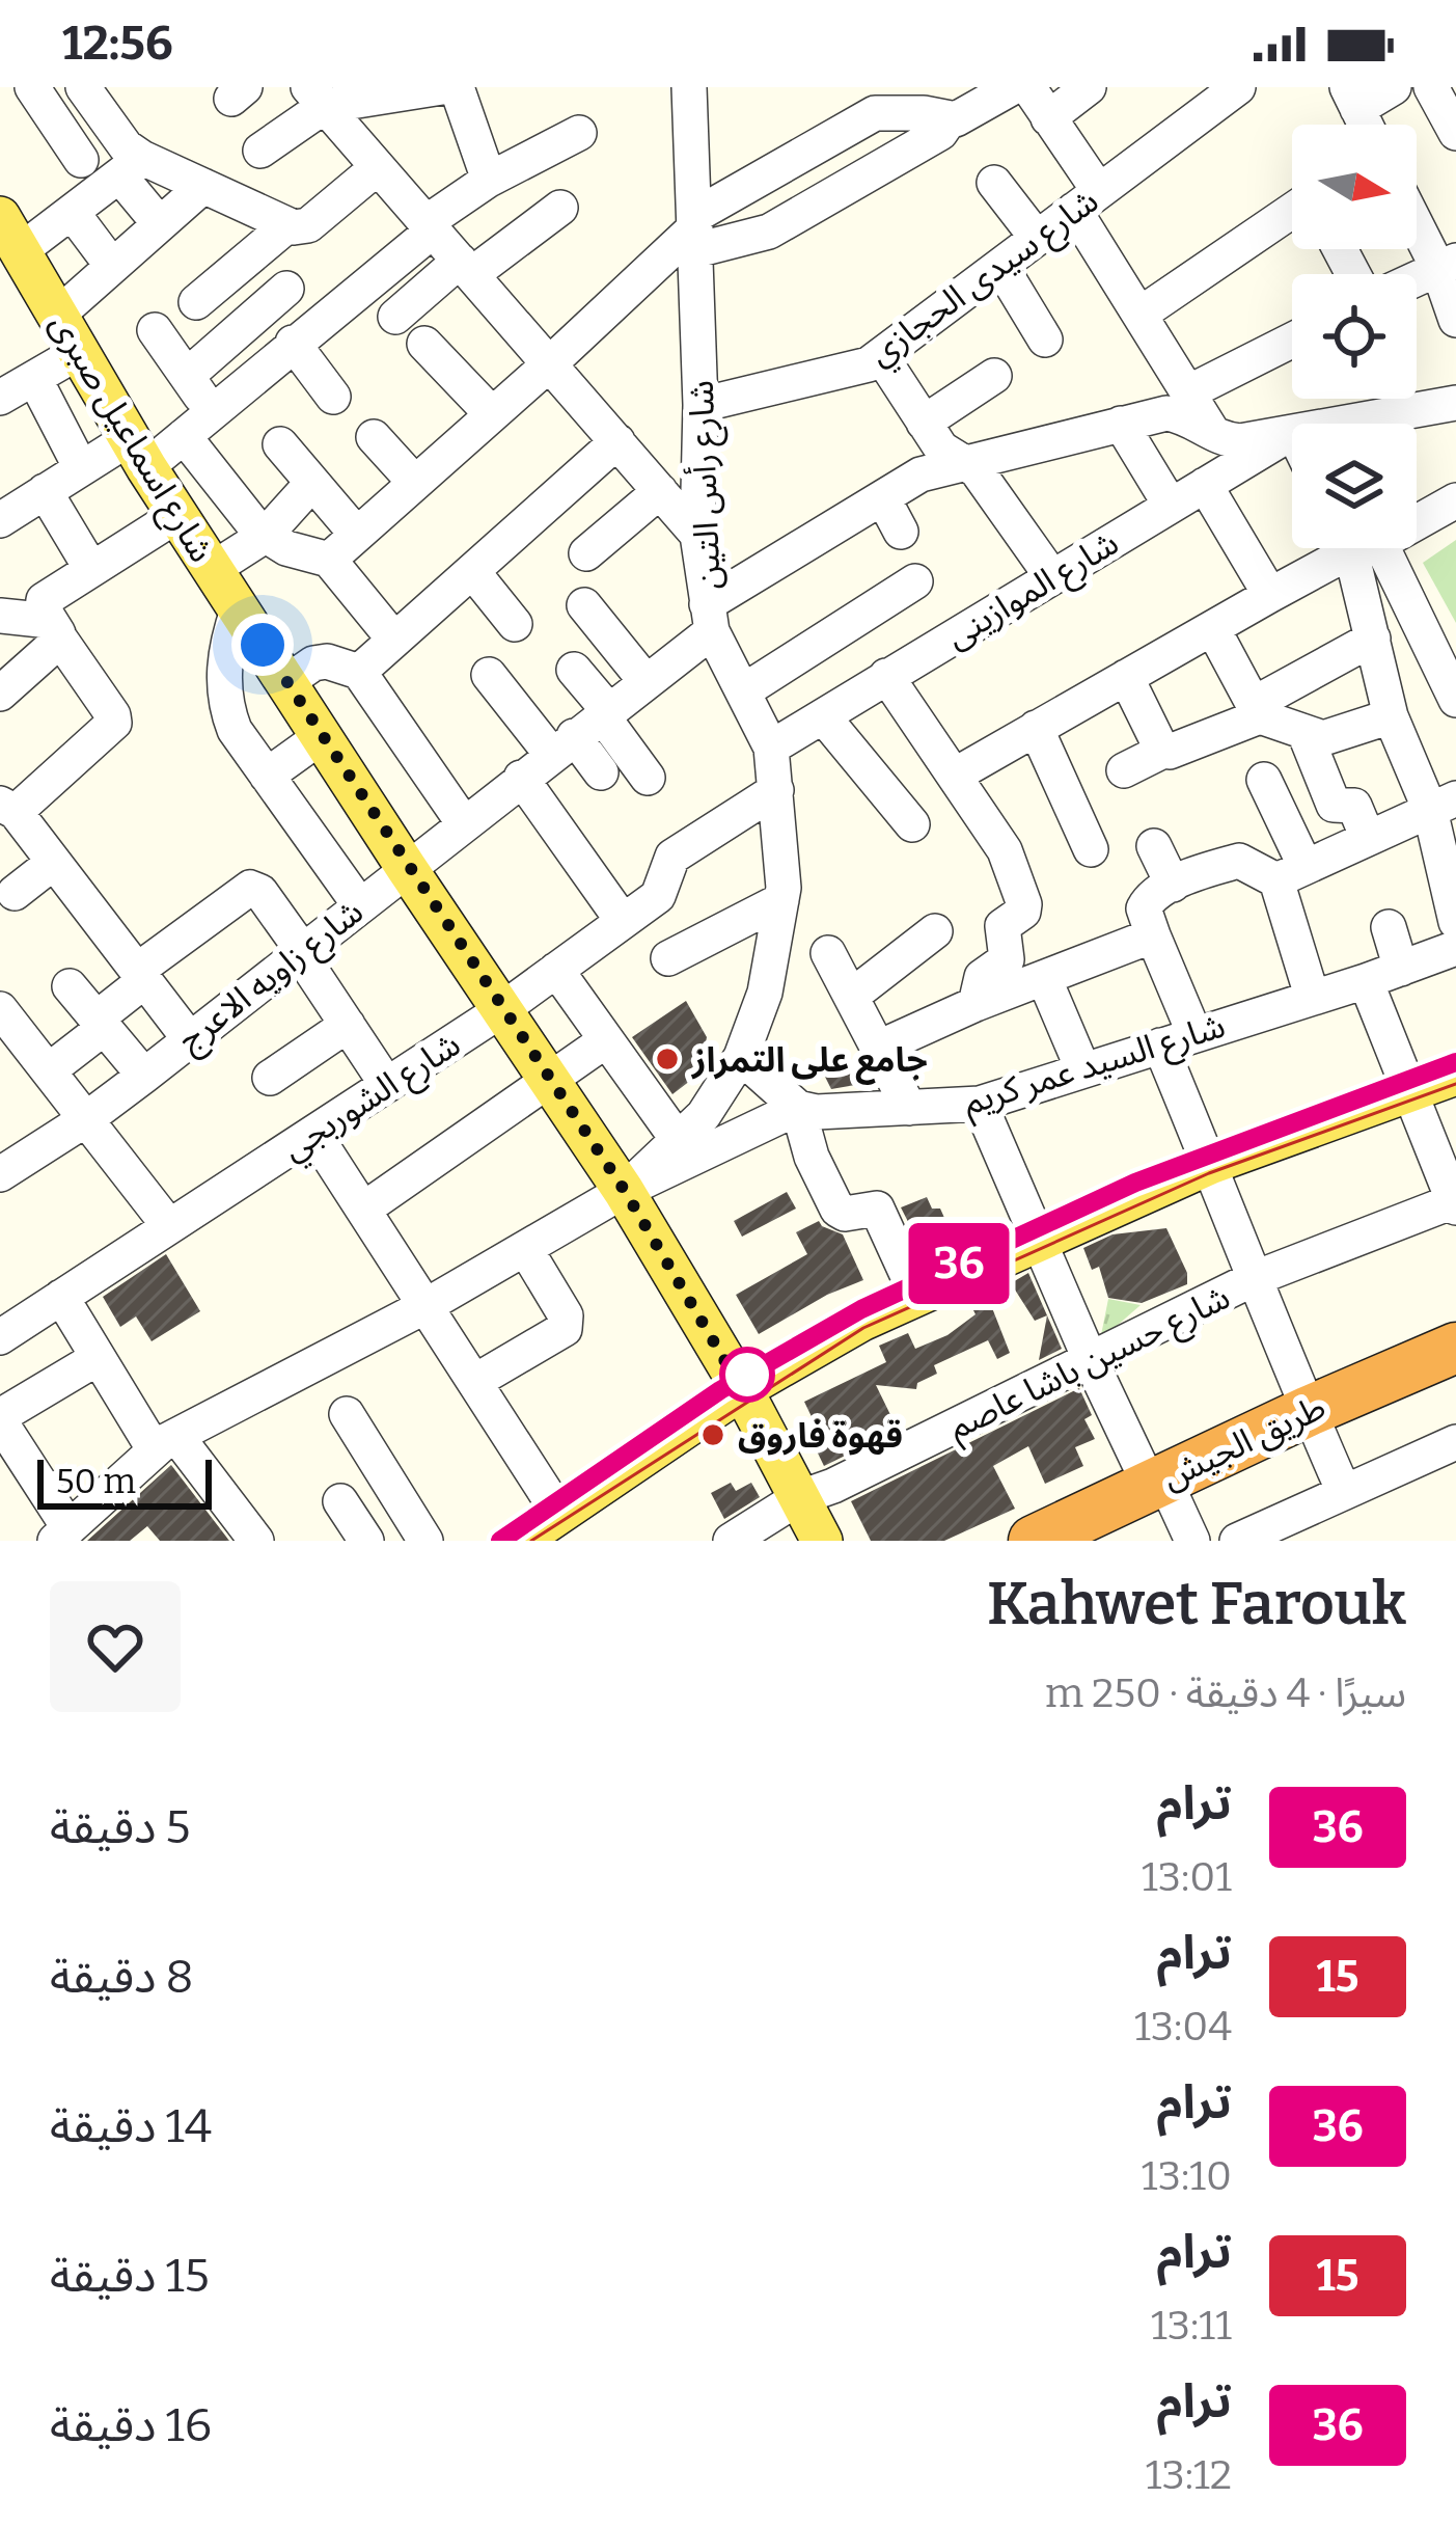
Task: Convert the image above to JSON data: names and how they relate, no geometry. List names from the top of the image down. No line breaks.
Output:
{"streets":{"highway":["طريق الجيش"],"main road":["شارع اسماعيل صبرى"],"street":["شارع سيدى الحجازي","شارع رأس التين","شارع الموازينى","شارع زاويه الاعرج","شارع السيد عمر كريم","شارع الشوربجي","شارع حسين باشا عاصم"]},"crossings":[["شارع سيدى الحجازي","شارع رأس التين"],["شارع اسماعيل صبرى","شارع رأس التين"],["شارع اسماعيل صبرى","شارع زاويه الاعرج"],["شارع اسماعيل صبرى","شارع الشوربجي"],["شارع اسماعيل صبرى","شارع حسين باشا عاصم"],["شارع رأس التين","شارع الموازينى"],["شارع رأس التين","شارع زاويه الاعرج"],["شارع رأس التين","شارع الشوربجي"]],"places":["جامع على التمراز","قهوة فاروق"],"lines":["tram line 36"],"scale_bar":"50 m","north":"right","page":{"status":"12:56","on_map":"36","scale":"50 m","heading":["Kahwet Farouk","سيرًا · 4 دقيقة · 250 m"],"list":[{"mark":"36","name":"ترام","note":"13:01","value":"5 دقيقة"},{"mark":"15","name":"ترام","note":"13:04","value":"8 دقيقة"},{"mark":"36","name":"ترام","note":"13:10","value":"14 دقيقة"},{"mark":"15","name":"ترام","note":"13:11","value":"15 دقيقة"},{"mark":"36","name":"ترام","note":"13:12","value":"16 دقيقة"}]}}
